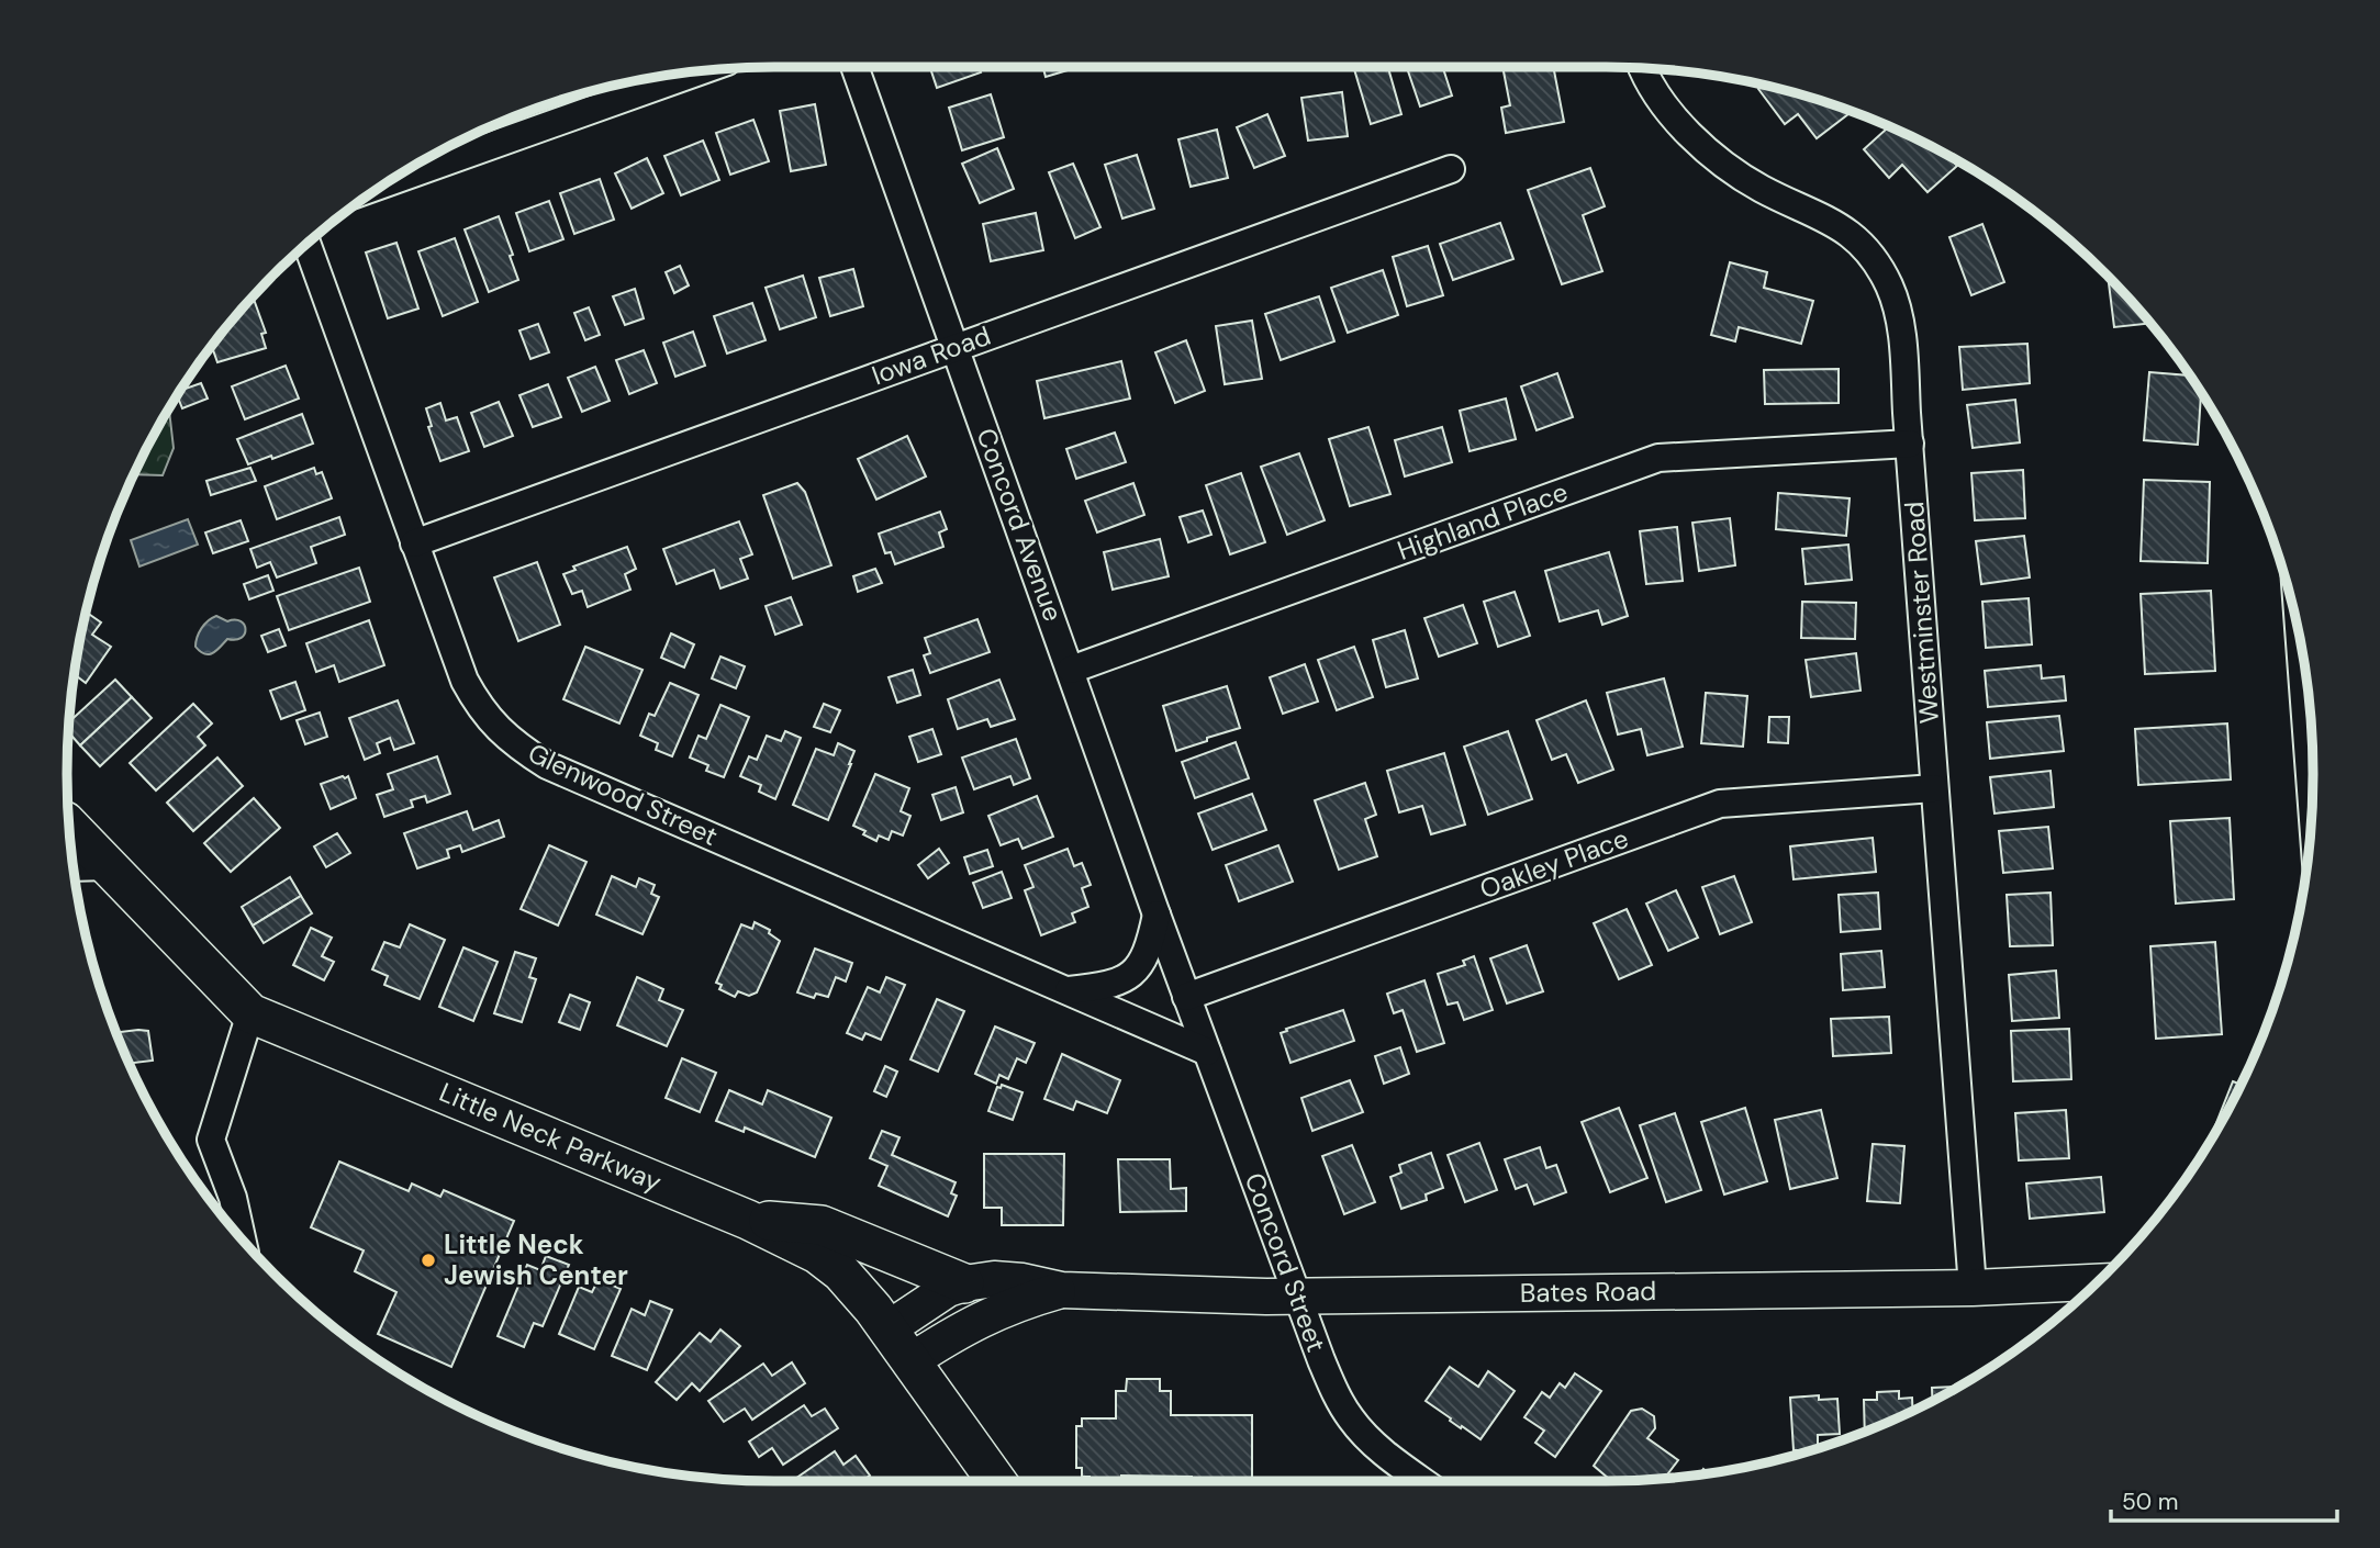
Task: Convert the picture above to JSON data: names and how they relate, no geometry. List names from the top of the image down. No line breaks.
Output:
{"streets":{"main road":["Little Neck Parkway"],"street":["Iowa Road","Highland Place","Concord Avenue","Westminster Road","Glenwood Street","Oakley Place","Concord Street","Bates Road"]},"crossings":[["Iowa Road","Concord Avenue"],["Iowa Road","Glenwood Street"],["Highland Place","Concord Avenue"],["Highland Place","Westminster Road"],["Concord Avenue","Oakley Place"],["Concord Avenue","Concord Street"],["Westminster Road","Oakley Place"],["Westminster Road","Bates Road"],["Glenwood Street","Concord Street"],["Oakley Place","Concord Street"],["Little Neck Parkway","Bates Road"],["Concord Street","Bates Road"]],"places":["Little Neck Jewish Center"],"scale_bar":"50 m"}
